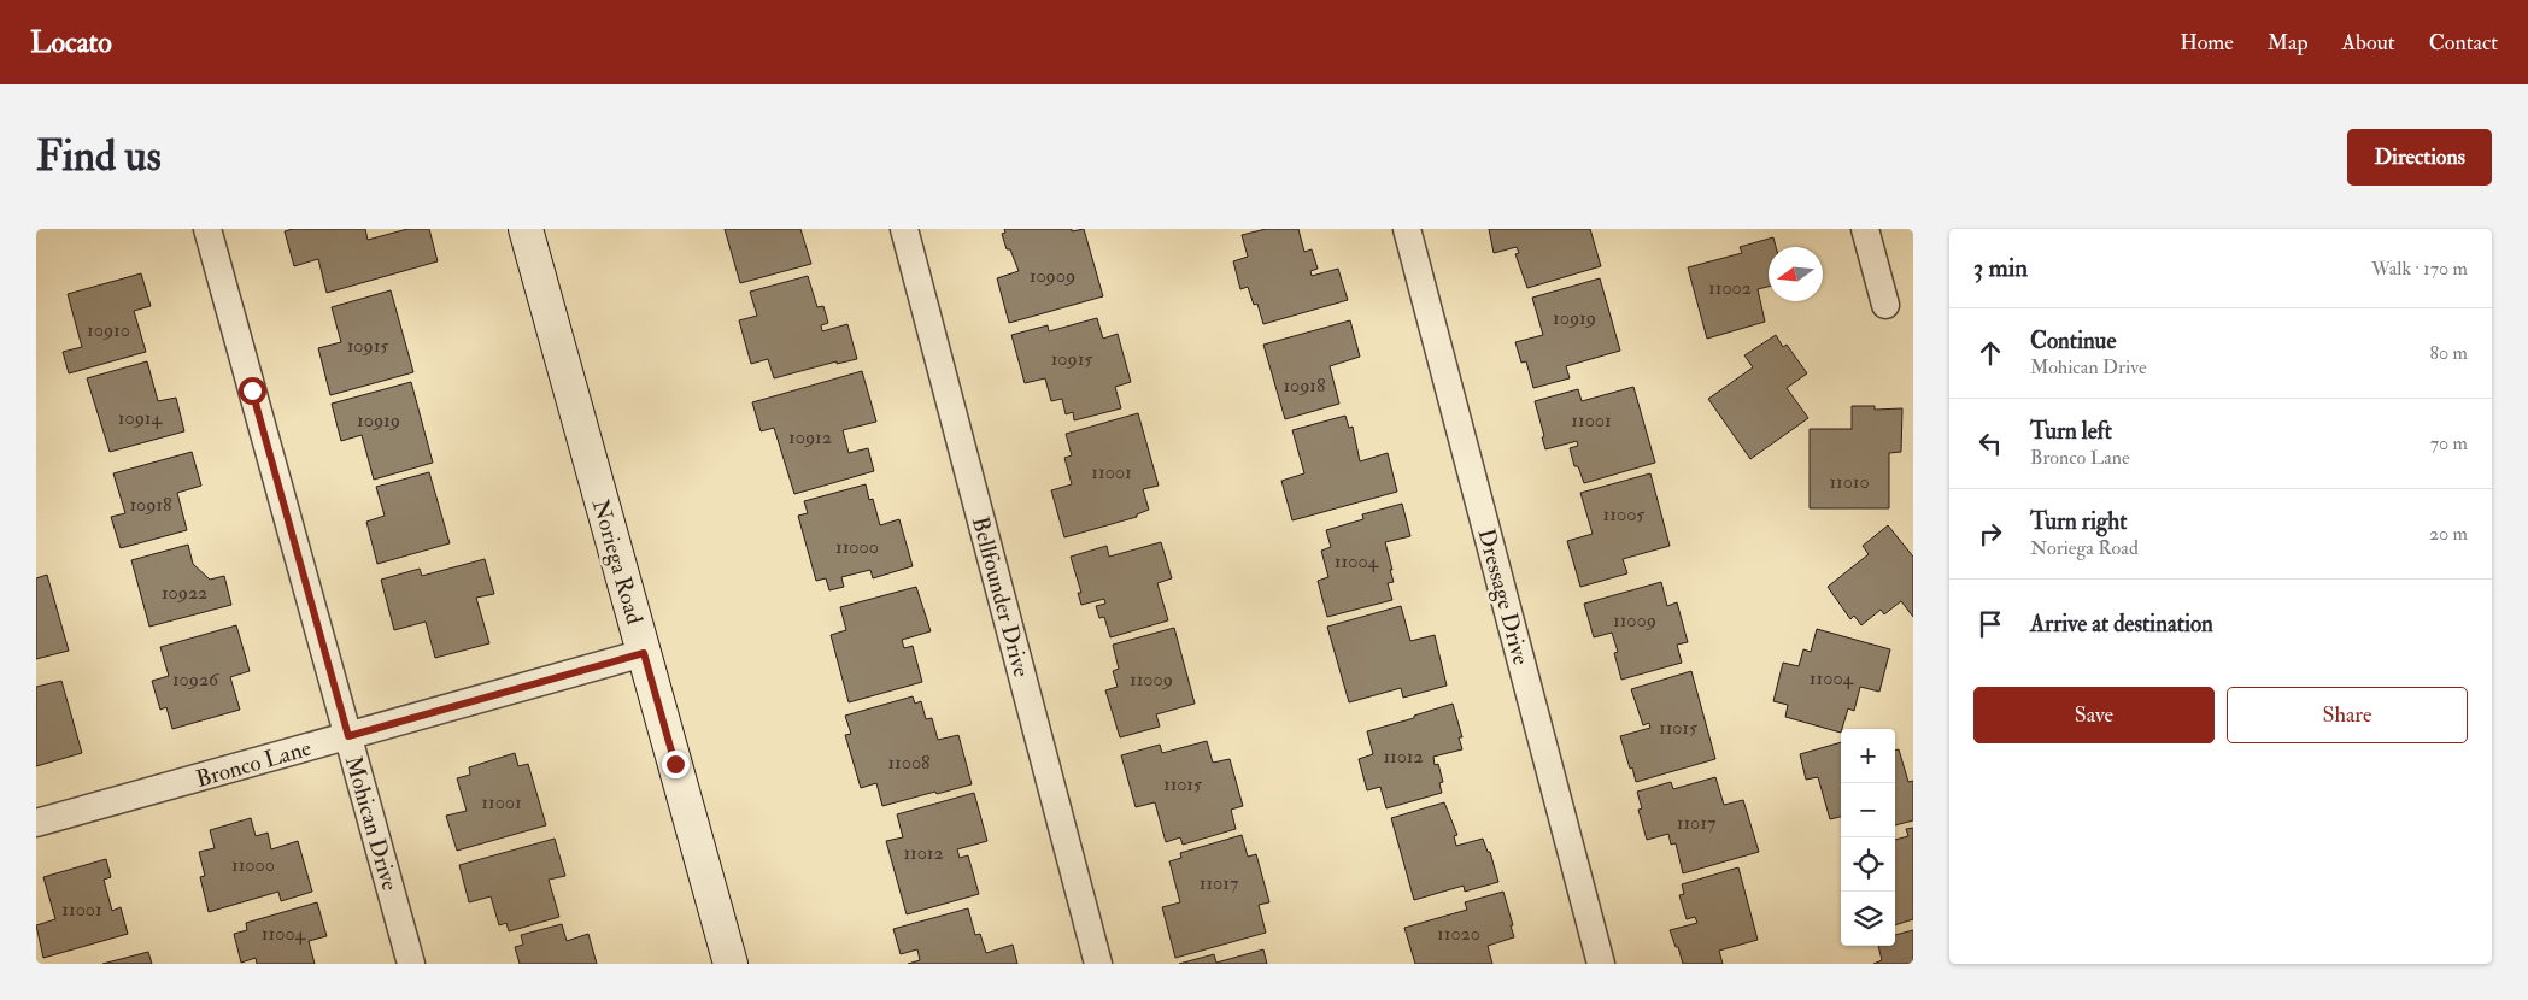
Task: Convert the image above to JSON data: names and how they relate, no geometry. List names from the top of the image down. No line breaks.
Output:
{"streets":{"street":["Noriega Road","Bellfounder Drive","Dressage Drive","Bronco Lane","Mohican Drive"]},"crossings":[["Noriega Road","Bronco Lane"],["Bronco Lane","Mohican Drive"]],"house_numbers":["10909","11002","10919","10910","10915","10915","10918","10914","10919","11001","10912","11001","11010","10918","11005","11000","11004","10922","11009","11004","10926","11009","11015","11012","11008","11015","11001","11017","11012","11000","11017","11001","11004","11020"],"north":"left","page":{"header":"Locato","nav":["Home","Map","About","Contact"],"buttons":["Directions",["Save","Share"]],"title":"Find us","heading":["3 min","Walk · 170 m"],"list":[["Continue","Mohican Drive","80 m"],["Turn left","Bronco Lane","70 m"],["Turn right","Noriega Road","20 m"],"Arrive at destination"],"map_buttons":["+","−"]}}
